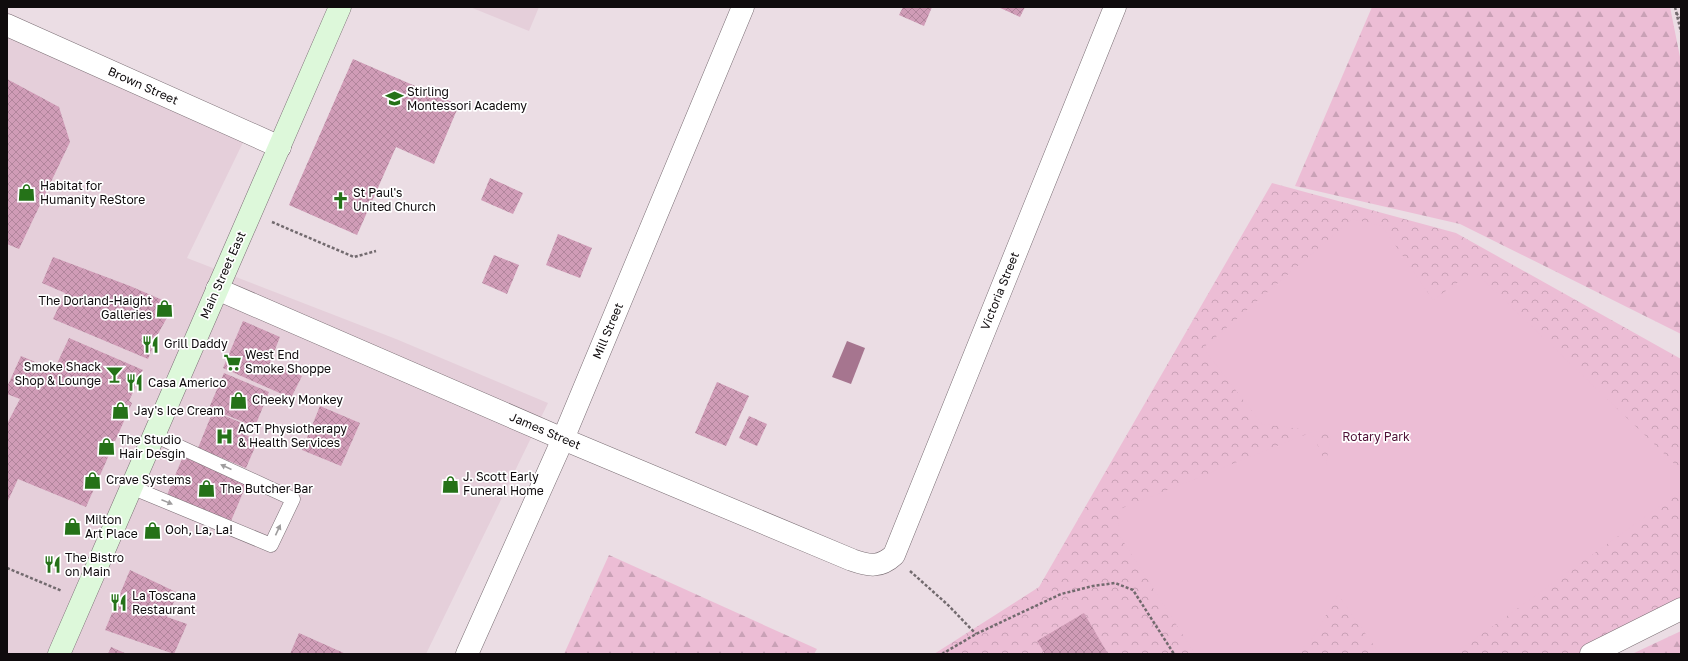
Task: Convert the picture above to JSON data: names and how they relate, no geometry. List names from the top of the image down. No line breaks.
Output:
{"streets":{"main road":["Main Street East"],"street":["Brown Street","Victoria Street","Mill Street","James Street"]},"crossings":[["Brown Street","Main Street East"],["Main Street East","James Street"],["Victoria Street","James Street"],["Mill Street","James Street"]],"parks":["Rotary Park"],"places":{"school or university":["Stirling Montessori Academy"],"shop":["Habitat for Humanity ReStore","The Dorland-Haight Galleries","Cheeky Monkey","Jay's Ice Cream","The Studio Hair Desgin","Crave Systems","J. Scott Early Funeral Home","The Butcher Bar","Milton Art Place","Ooh, La, La!"],"church":["St Paul's United Church"],"restaurant":["Grill Daddy","Casa Americo","The Bistro on Main","La Toscana Restaurant"],"supermarket":["West End Smoke Shoppe"],"bar":["Smoke Shack Shop & Lounge"],"hospital":["ACT Physiotherapy & Health Services"]}}
